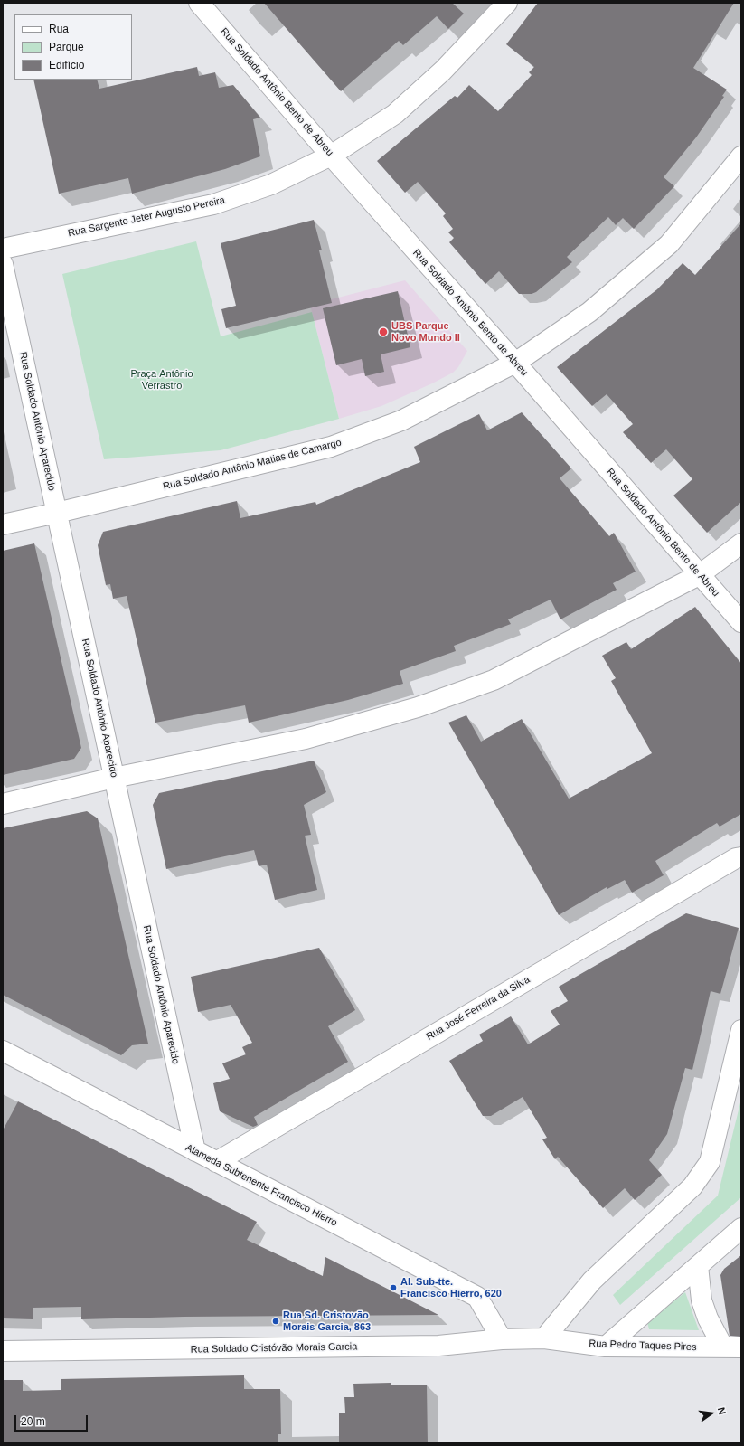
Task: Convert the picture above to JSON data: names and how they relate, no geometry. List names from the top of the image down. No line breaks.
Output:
{"streets":{"street":["Rua Soldado Antônio Bento de Abreu","Rua Sargento Jeter Augusto Pereira","Rua Soldado Antônio Aparecido","Rua Soldado Antônio Matias de Camargo","Rua José Ferreira da Silva","Alameda Subtenente Francisco Hierro","Rua Pedro Taques Pires","Rua Soldado Cristóvão Morais Garcia"]},"crossings":[["Rua Soldado Antônio Bento de Abreu","Rua Sargento Jeter Augusto Pereira"],["Rua Soldado Antônio Bento de Abreu","Rua Soldado Antônio Matias de Camargo"],["Rua Soldado Antônio Aparecido","Rua Soldado Antônio Matias de Camargo"],["Rua Soldado Antônio Aparecido","Alameda Subtenente Francisco Hierro"],["Rua José Ferreira da Silva","Alameda Subtenente Francisco Hierro"],["Alameda Subtenente Francisco Hierro","Rua Soldado Cristóvão Morais Garcia"],["Rua Pedro Taques Pires","Rua Soldado Cristóvão Morais Garcia"]],"parks":["Praça Antônio Verrastro"],"places":["UBS Parque Novo Mundo II","Al. Sub-tte. Francisco Hierro, 620","Rua Sd. Cristovão Morais Garcia, 863"],"legend":["Rua","Parque","Edifício"],"scale_bar":"20 m","north":"right"}
